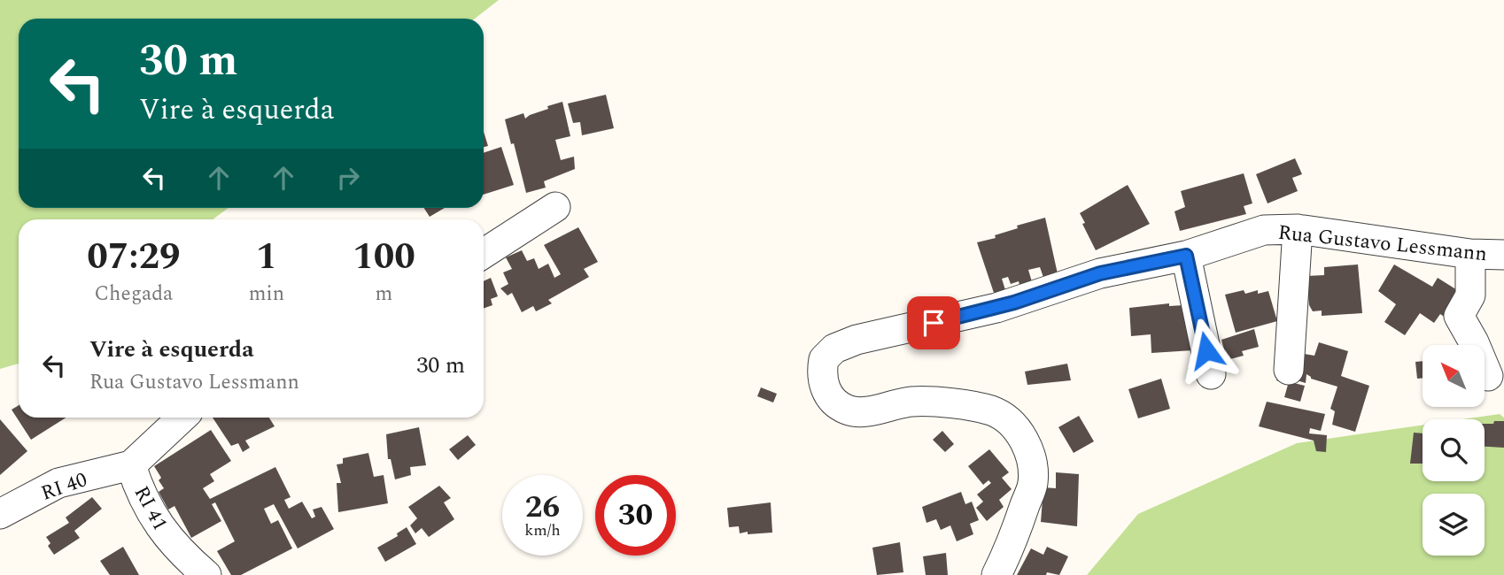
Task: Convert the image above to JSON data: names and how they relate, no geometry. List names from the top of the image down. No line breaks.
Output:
{"streets":{"street":["Rua Gustavo Lessmann","RI 40","RI 41"]},"crossings":[["RI 40","RI 41"]],"north":"top left","page":{"turn":["30 m","Vire à esquerda"],"eta":["07:29","Chegada","1","min","100","m"],"list":[{"name":"Vire à esquerda","note":"Rua Gustavo Lessmann","value":"30 m"}],"speed":"26 km/h","limit":"30"}}
